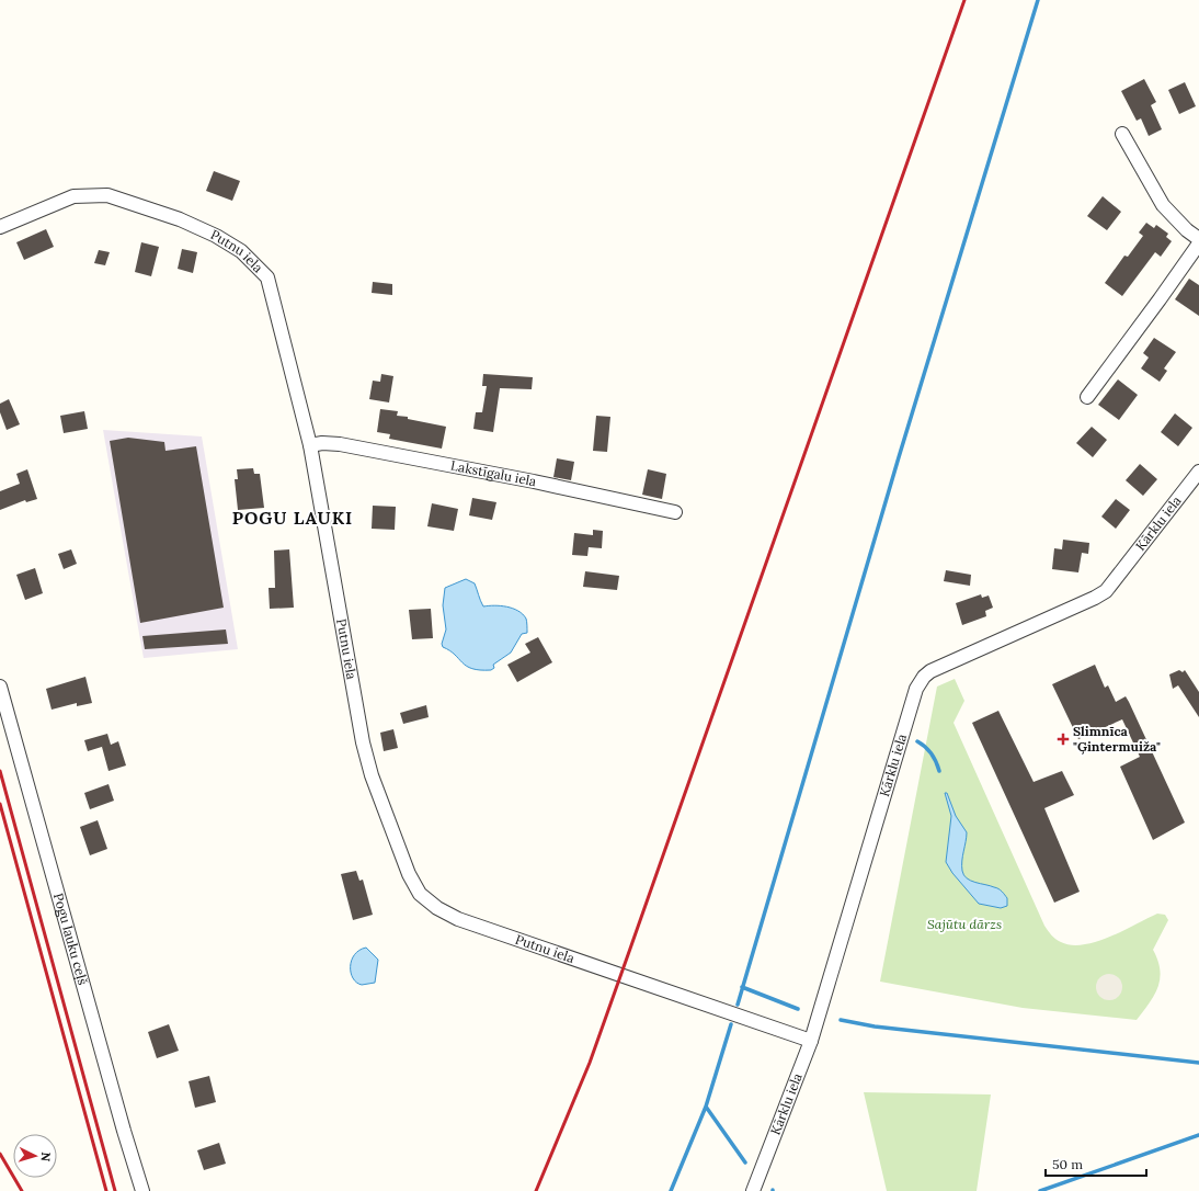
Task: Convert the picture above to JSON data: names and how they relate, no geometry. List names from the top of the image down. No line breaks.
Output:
{"streets":{"street":["Putnu iela","Lakstīgalu iela","Kārklu iela","Pogu lauku ceļš"]},"crossings":[["Putnu iela","Lakstīgalu iela"],["Putnu iela","Kārklu iela"]],"districts":["POGU LAUKI"],"parks":["Sajūtu dārzs"],"places":{"health":["Slimnīca \"Ģintermuiža\""]},"scale_bar":"50 m","north":"right"}
